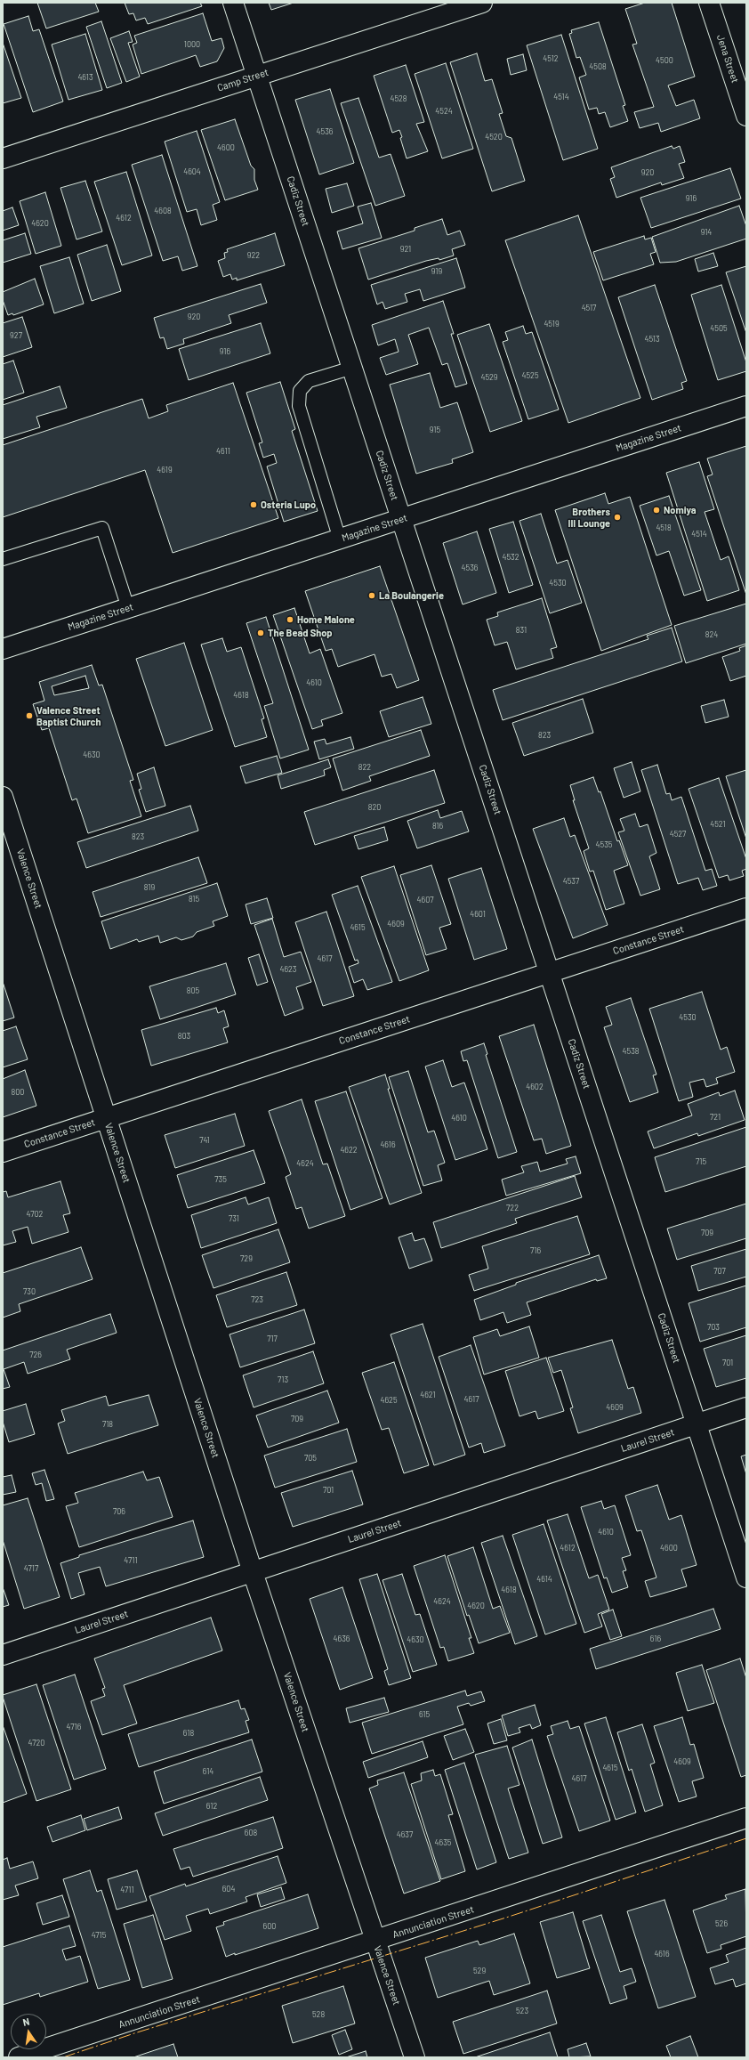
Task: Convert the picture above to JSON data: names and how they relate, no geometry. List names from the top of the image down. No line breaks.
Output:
{"streets":{"street":["Jena Street","Camp Street","Cadiz Street","Magazine Street","Valence Street","Constance Street","Laurel Street","Annunciation Street"]},"crossings":[["Camp Street","Cadiz Street"],["Cadiz Street","Magazine Street"],["Cadiz Street","Constance Street"],["Cadiz Street","Laurel Street"],["Valence Street","Constance Street"],["Valence Street","Laurel Street"],["Valence Street","Annunciation Street"]],"places":["Osteria Lupo","Nomiya","Brothers III Lounge","La Boulangerie","Home Malone","The Bead Shop","Valence Street Baptist Church"],"house_numbers":["1000","4512","4500","4508","4613","4514","4528","4524","4536","4520","4600","4604","920","916","4608","4612","4620","914","921","922","919","4517","920","4519","4505","927","4513","916","4525","4529","915","4611","4619","4518","4514","4532","4536","4530","831","824","4610","4618","823","4630","822","820","4521","816","4527","823","4535","4537","819","815","4607","4601","4609","4615","4617","4623","805","4530","803","4538","4602","800","721","4610","741","4616","4622","715","4624","735","722","4702","731","709","716","729","707","730","723","703","717","726","701","713","4621","4617","4625","4609","709","718","705","701","706","4610","4612","4600","4711","4717","4614","4618","4624","4620","4636","616","4630","615","4716","618","4720","4609","4615","614","4617","612","608","4637","4635","604","4711","526","600","4715","4616","529","523","528"],"north":"top"}
